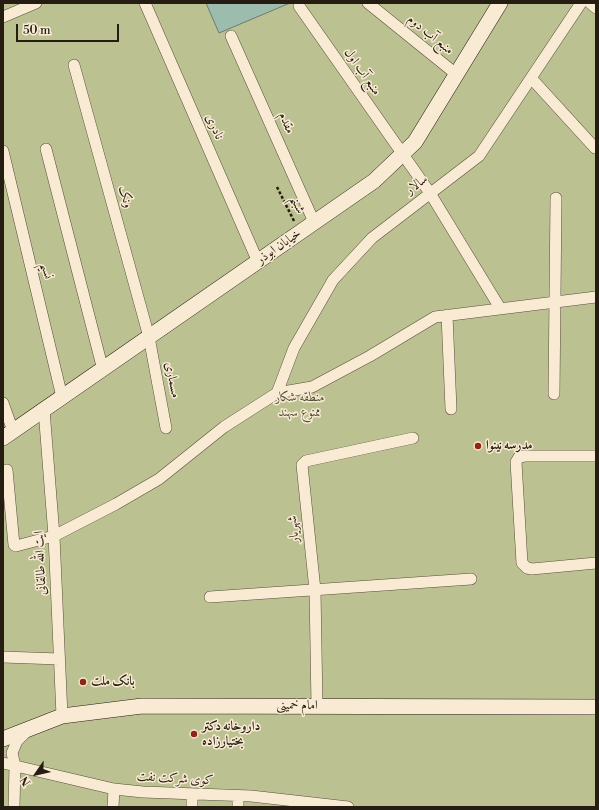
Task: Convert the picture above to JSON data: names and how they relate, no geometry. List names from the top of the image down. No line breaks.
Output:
{"streets":{"main road":["خیابان ابوذر","امام خمینی"],"street":["منبع آب دوم","منبع آب اول","مقدم","نادری","سالار","ونک","نسیم","مسماری","شهریار","ایت الله طالقانی","کوی شرکت نفت"],"path":["شبنم"]},"crossings":[["منبع آب دوم","خیابان ابوذر"],["منبع آب اول","سالار"],["منبع آب اول","خیابان ابوذر"],["مقدم","خیابان ابوذر"],["نادری","خیابان ابوذر"],["ونک","خیابان ابوذر"],["ونک","مسماری"],["شبنم","خیابان ابوذر"],["خیابان ابوذر","نسیم"],["خیابان ابوذر","مسماری"],["خیابان ابوذر","ایت الله طالقانی"],["شهریار","امام خمینی"],["ایت الله طالقانی","امام خمینی"]],"parks":["منطقه شکار ممنوع سهند"],"places":["مدرسه نینوا","بانک ملت","داروخانه دکتر بختیارزاده"],"scale_bar":"50 m","north":"bottom left"}
